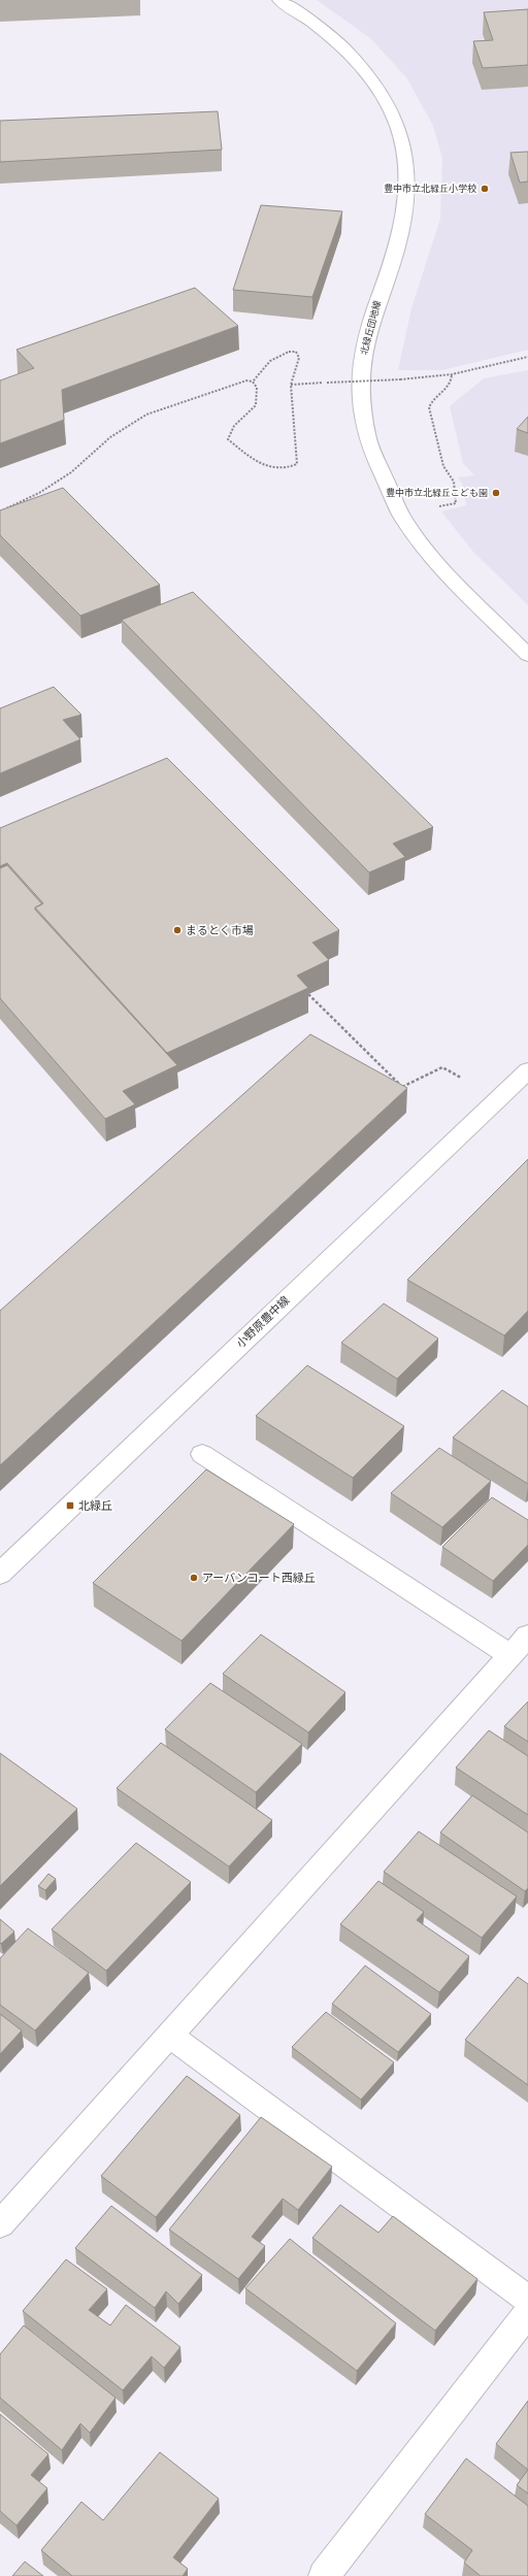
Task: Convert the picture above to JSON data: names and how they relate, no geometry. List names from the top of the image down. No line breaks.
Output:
{"streets":{"street":["北緑丘団地線","小野原豊中線"]},"places":{"other":["豊中市立北緑丘小学校","豊中市立北緑丘こども園","まるとく市場","アーバンコート西緑丘"],"transit":["北緑丘"]}}
